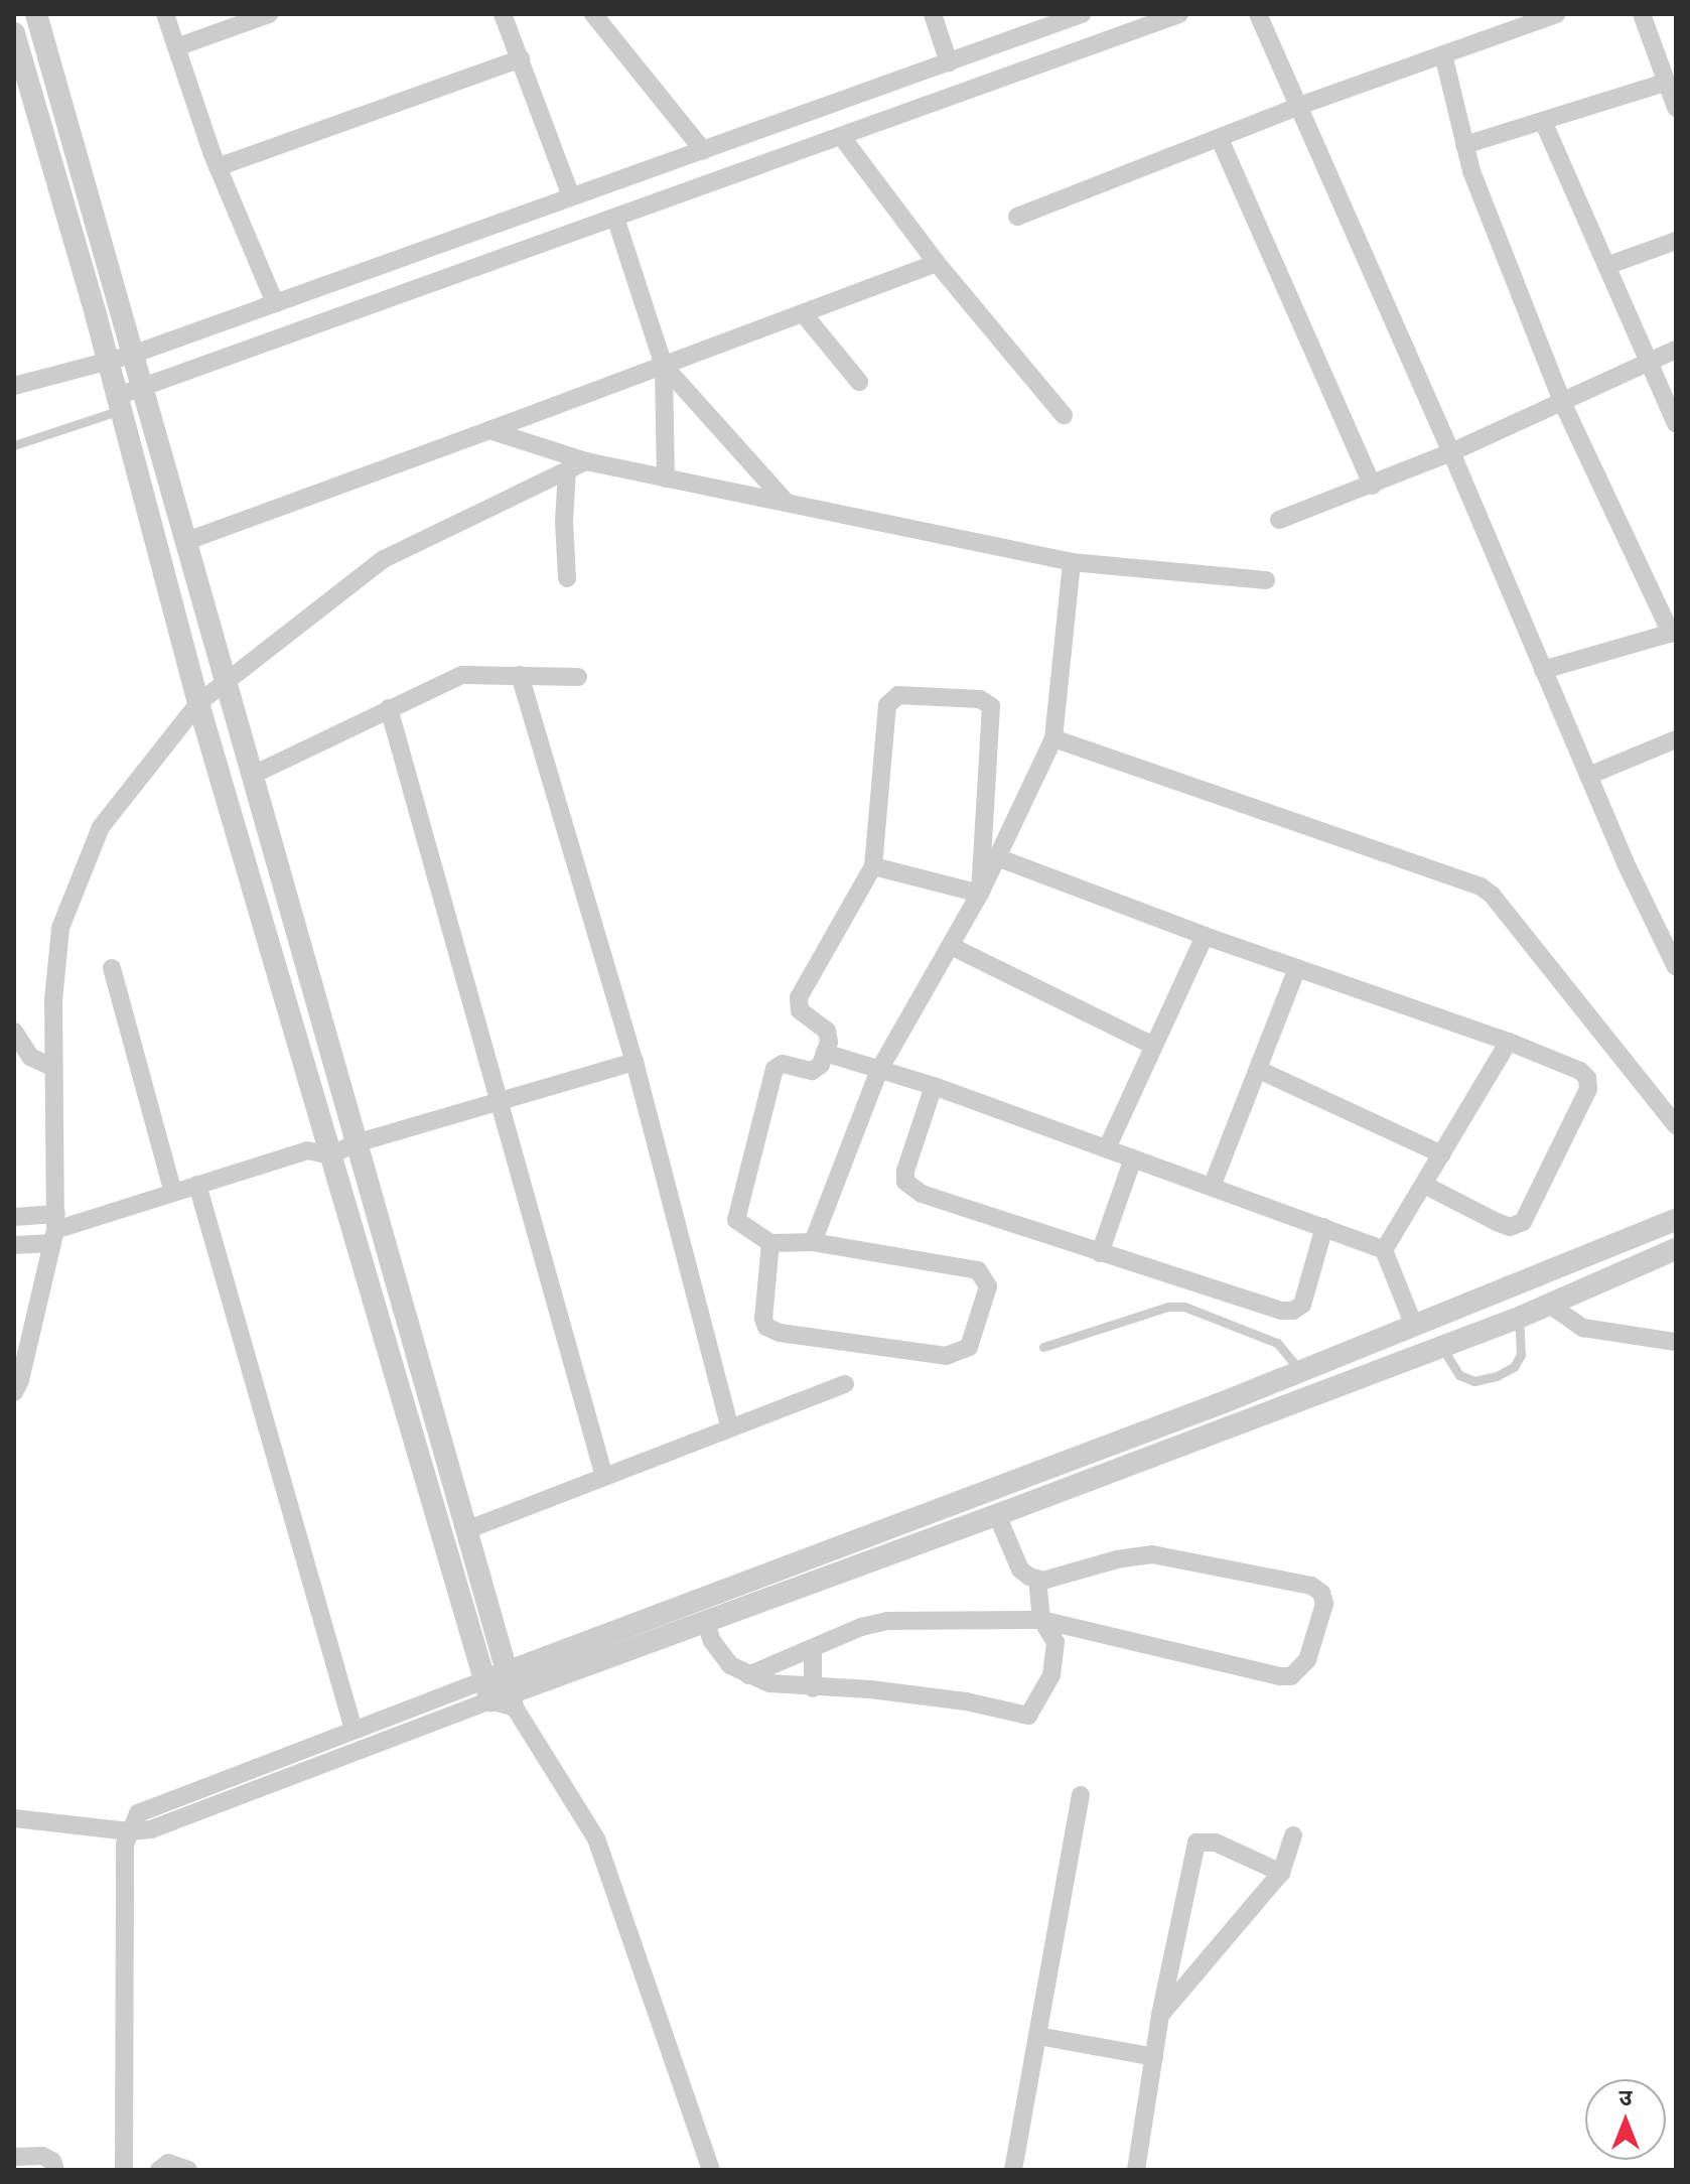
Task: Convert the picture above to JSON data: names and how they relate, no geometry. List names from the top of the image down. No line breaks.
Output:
{"north":"top"}
